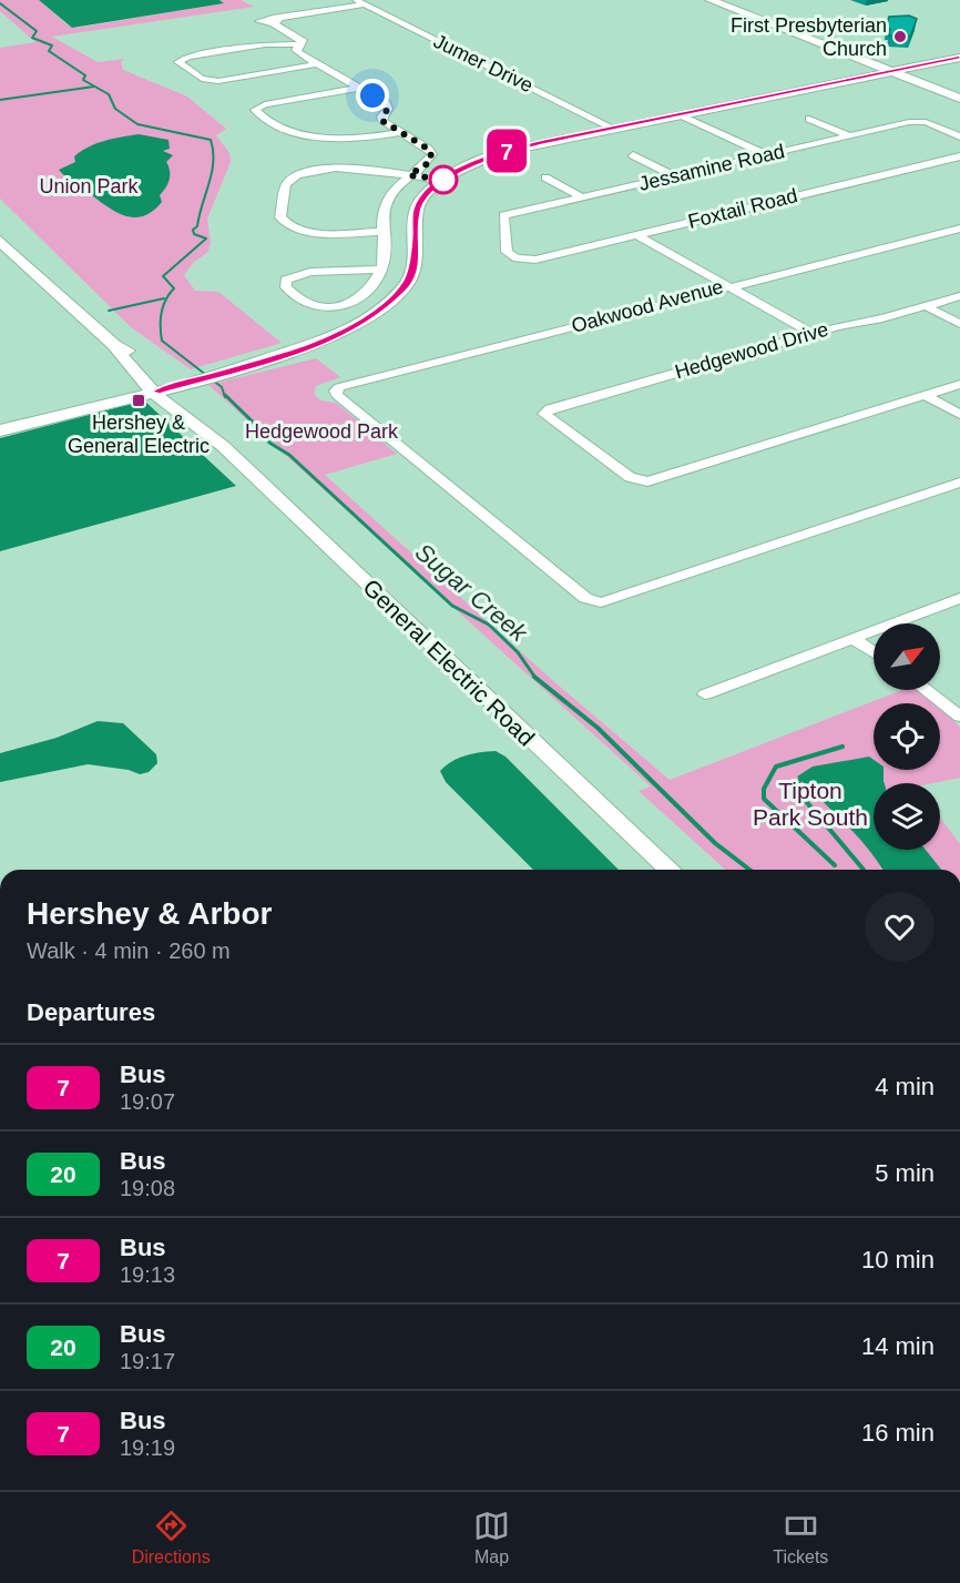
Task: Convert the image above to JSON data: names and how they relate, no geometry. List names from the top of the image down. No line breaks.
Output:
{"streets":{"main road":["General Electric Road"],"street":["Jumer Drive","Jessamine Road","Foxtail Road","Oakwood Avenue","Hedgewood Drive"]},"crossings":[["Jessamine Road","Foxtail Road"]],"water":["Sugar Creek"],"parks":["Union Park","Hedgewood Park","Tipton Park South"],"places":{"other":["First Presbyterian Church"],"transit":["Hershey & General Electric"]},"lines":["bus line 7"],"north":"top right","page":{"on_map":"7","heading":[["Hershey & Arbor","Walk · 4 min · 260 m"],"Departures"],"list":[{"mark":"7","name":"Bus","note":"19:07","value":"4 min"},{"mark":"20","name":"Bus","note":"19:08","value":"5 min"},{"mark":"7","name":"Bus","note":"19:13","value":"10 min"},{"mark":"20","name":"Bus","note":"19:17","value":"14 min"},{"mark":"7","name":"Bus","note":"19:19","value":"16 min"}],"tabs":["Directions","Map","Tickets"]}}
